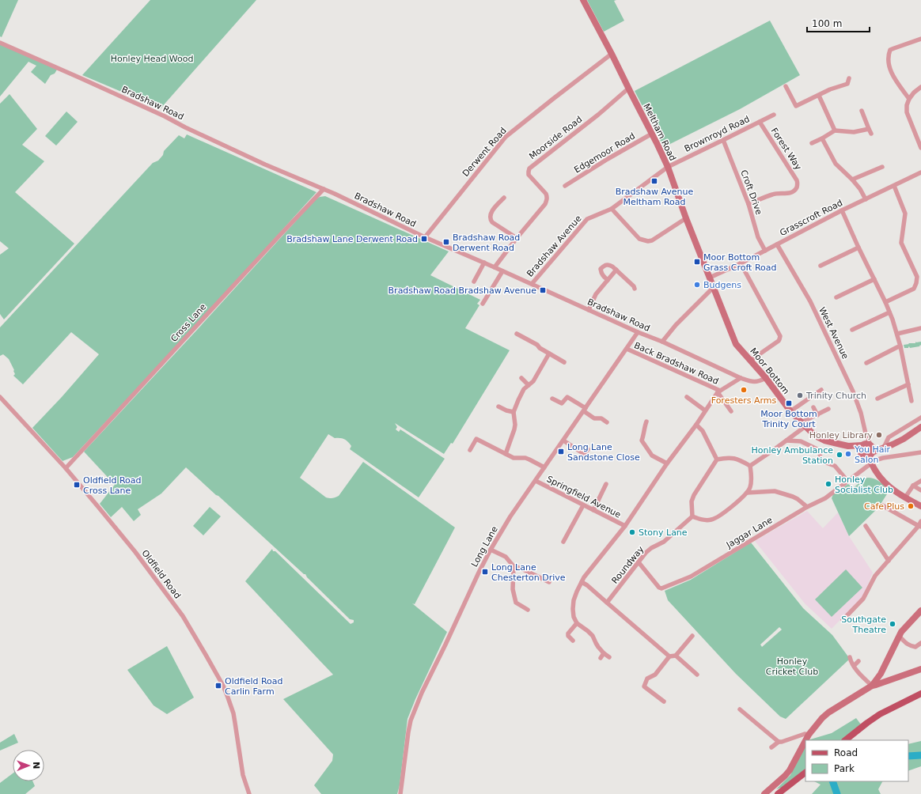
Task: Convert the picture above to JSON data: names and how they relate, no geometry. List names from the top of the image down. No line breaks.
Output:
{"streets":{"street":["Bradshaw Road","Meltham Road","Brownroyd Road","Moorside Road","Forest Way","Derwent Road","Edgemoor Road","Croft Drive","Grasscroft Road","Bradshaw Avenue","Cross Lane","West Avenue","Back Bradshaw Road","Moor Bottom","Springfield Avenue","Jaggar Lane","Long Lane","Roundway","Oldfield Road"]},"crossings":[["Bradshaw Road","Moorside Road"],["Bradshaw Road","Derwent Road"],["Bradshaw Road","Bradshaw Avenue"],["Bradshaw Road","Cross Lane"],["Bradshaw Road","Moor Bottom"],["Bradshaw Road","Long Lane"],["Meltham Road","Brownroyd Road"],["Meltham Road","Moorside Road"],["Meltham Road","Derwent Road"],["Meltham Road","Edgemoor Road"],["Meltham Road","Grasscroft Road"],["Meltham Road","Bradshaw Avenue"],["Meltham Road","Moor Bottom"],["Brownroyd Road","Forest Way"],["Brownroyd Road","Croft Drive"],["Brownroyd Road","Bradshaw Avenue"],["Forest Way","Croft Drive"],["Croft Drive","Grasscroft Road"],["Grasscroft Road","West Avenue"],["Grasscroft Road","Moor Bottom"],["Cross Lane","Oldfield Road"],["West Avenue","Moor Bottom"],["Back Bradshaw Road","Long Lane"],["Springfield Avenue","Long Lane"],["Jaggar Lane","Roundway"]],"parks":["Honley Head Wood","Honley Cricket Club"],"places":{"transit":["Bradshaw Avenue Meltham Road","Bradshaw Lane Derwent Road","Bradshaw Road Derwent Road","Moor Bottom Grass Croft Road","Bradshaw Road Bradshaw Avenue","Moor Bottom Trinity Court","Long Lane Sandstone Close","Oldfield Road Cross Lane","Long Lane Chesterton Drive","Oldfield Road Carlin Farm"],"other":["Budgens","Foresters Arms","Trinity Church","Honley Library","You Hair Salon","Honley Ambulance Station","Honley Socialist Club","Cafe Plus","Stony Lane","Southgate Theatre"]},"legend":["Road","Park"],"scale_bar":"100 m","north":"right"}
